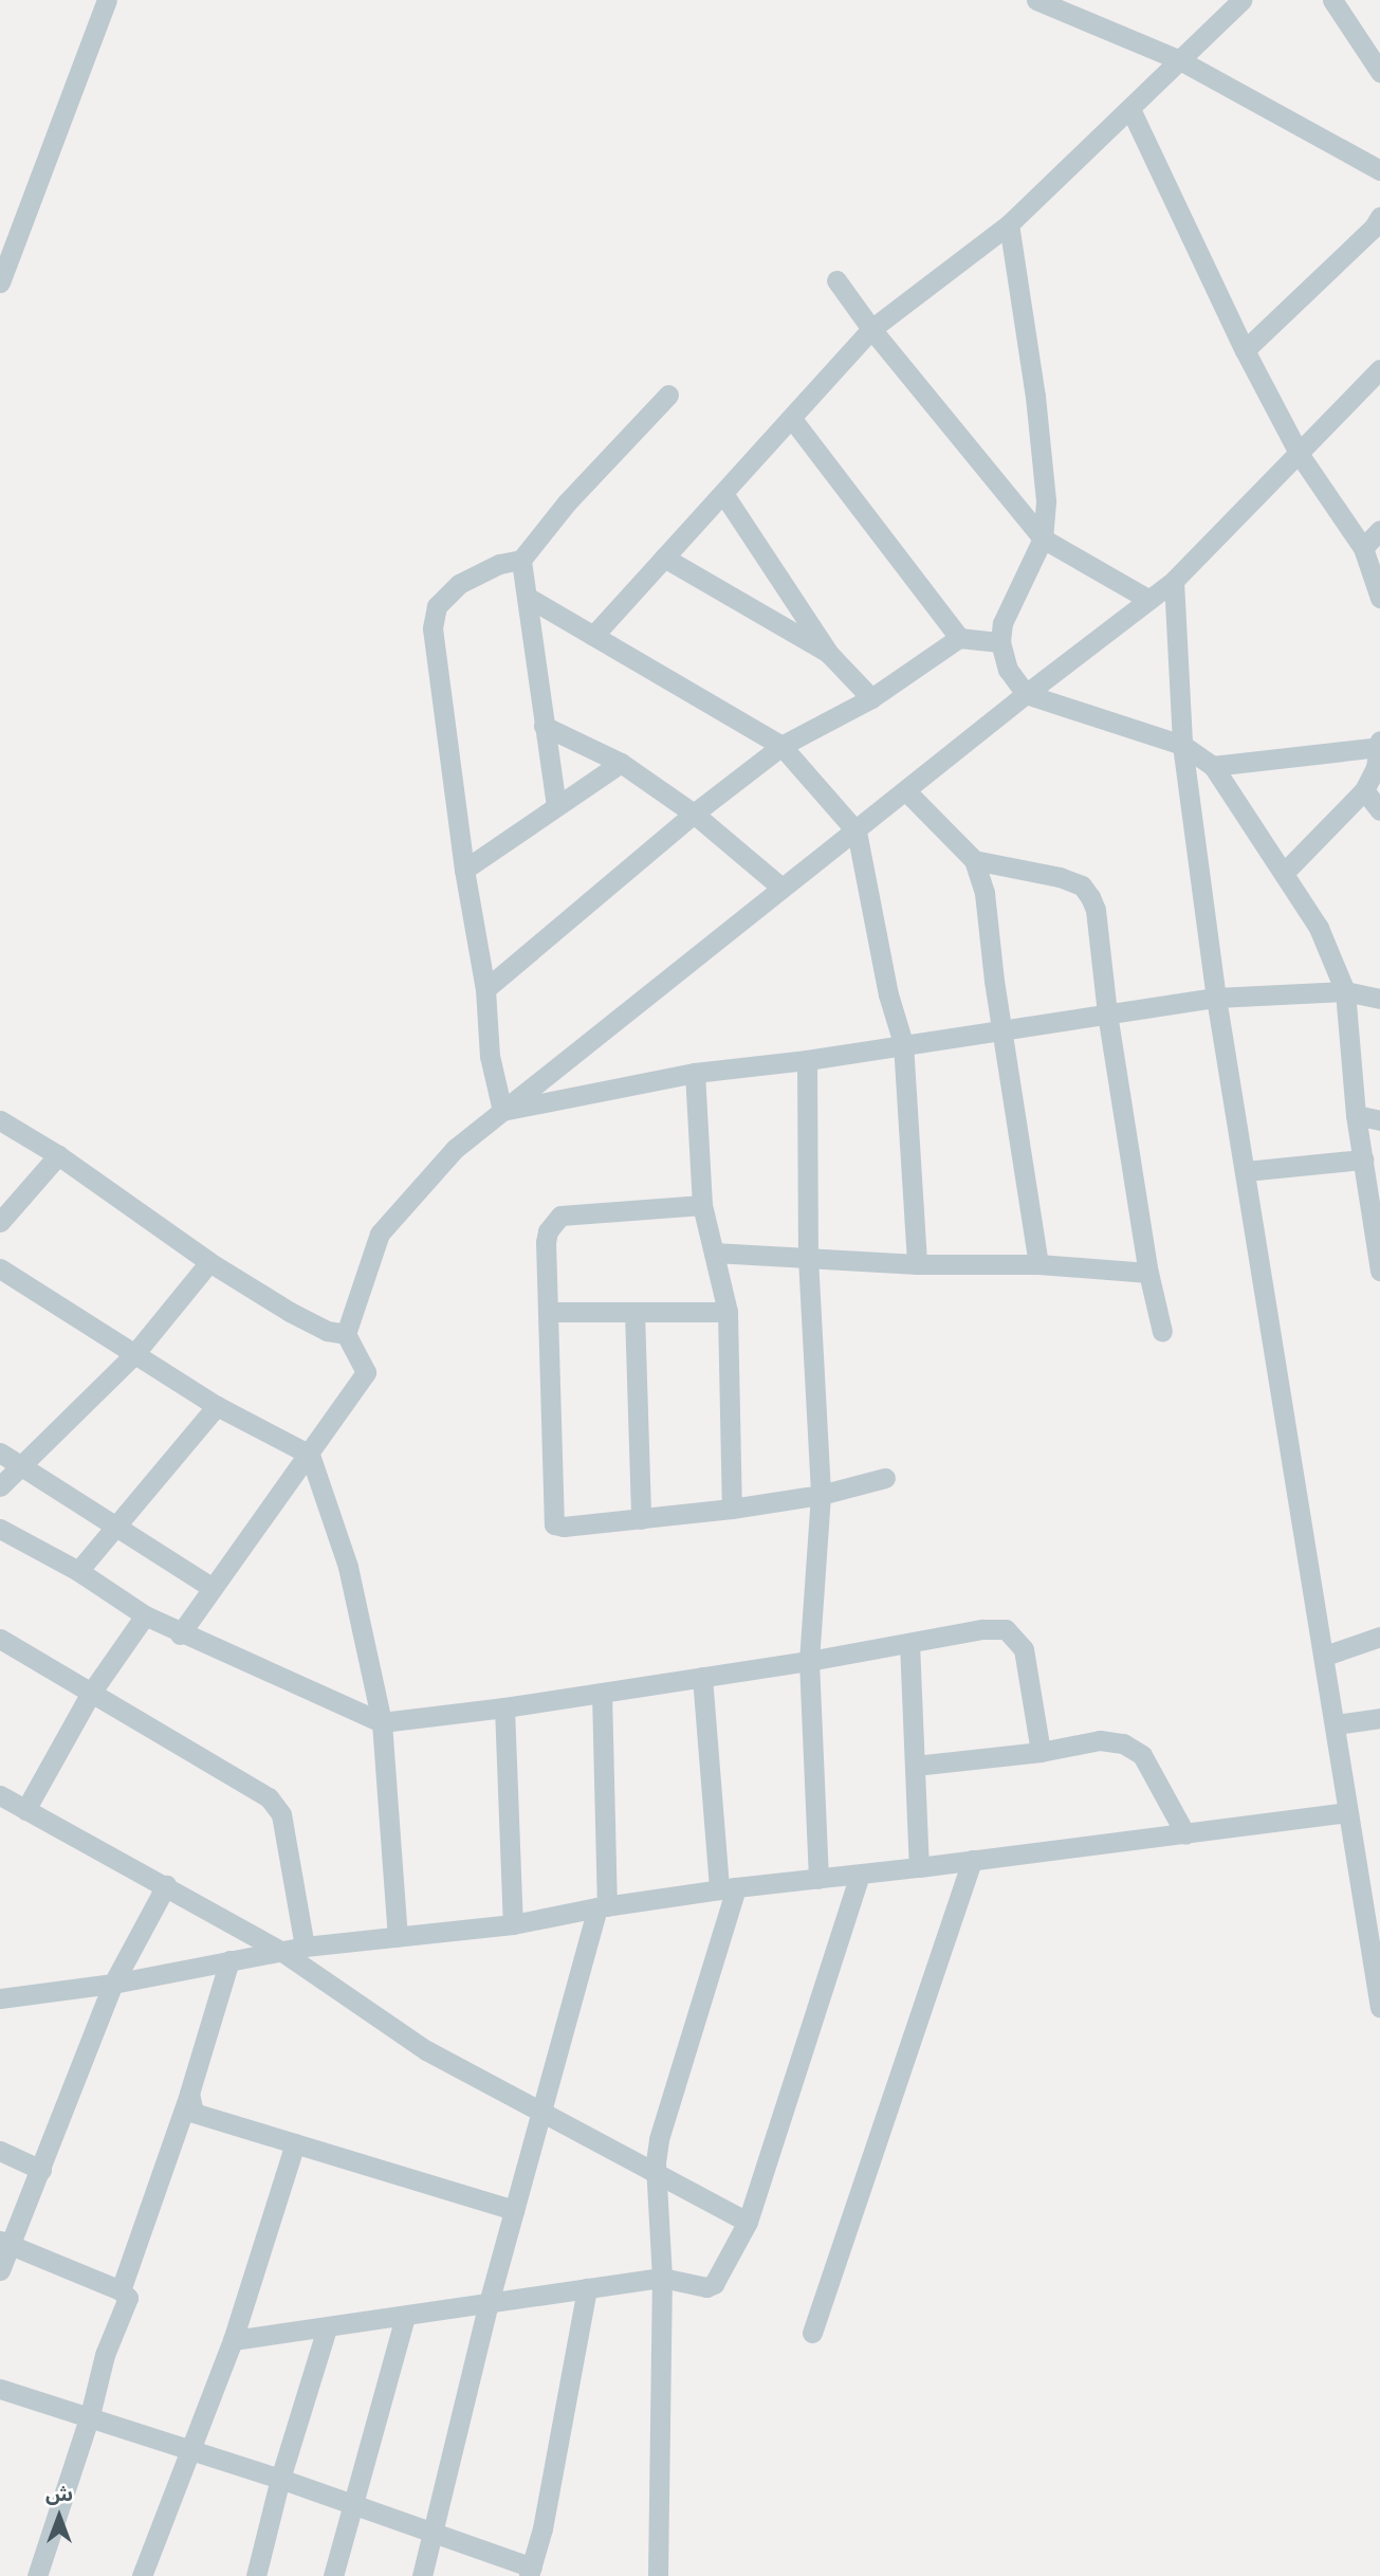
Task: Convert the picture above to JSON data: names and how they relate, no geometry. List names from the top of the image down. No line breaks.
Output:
{"north":"top"}
